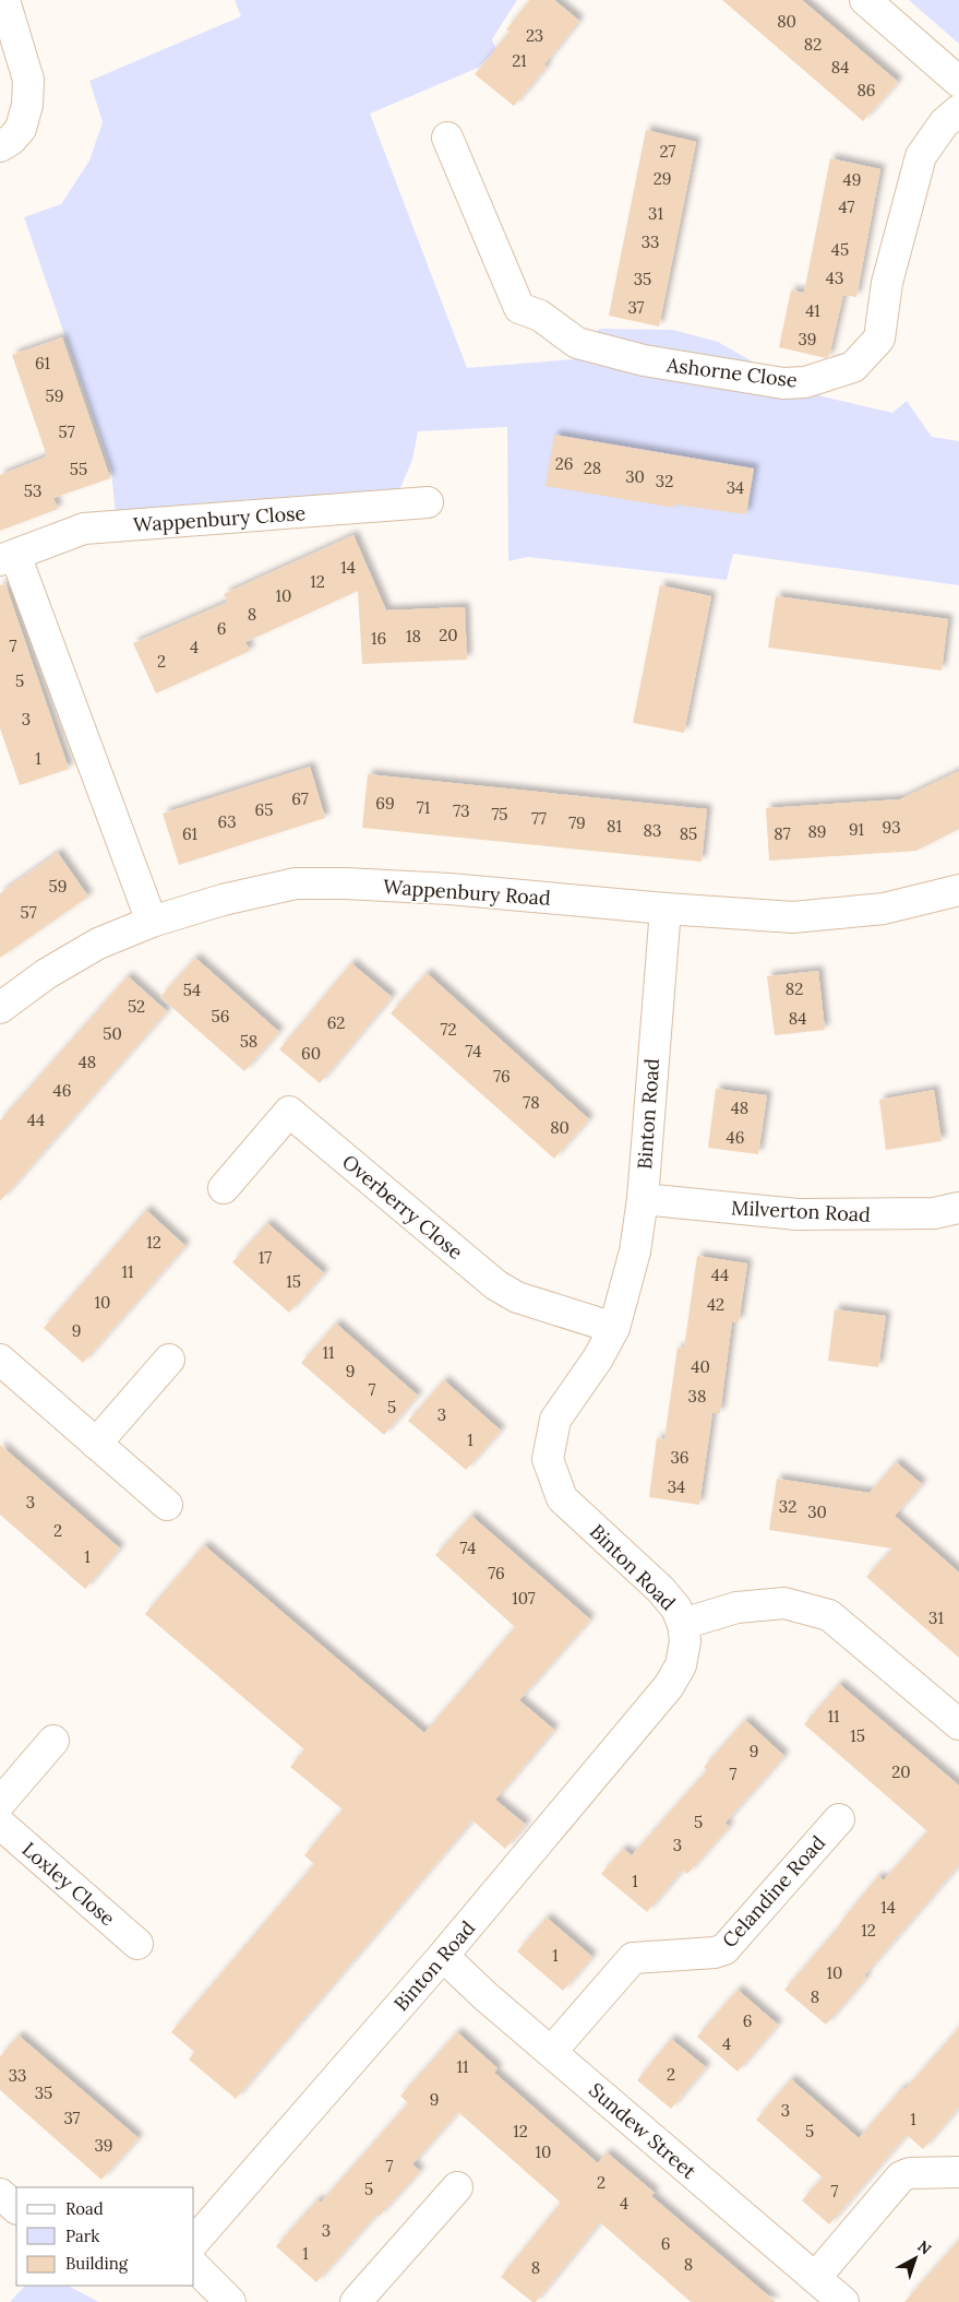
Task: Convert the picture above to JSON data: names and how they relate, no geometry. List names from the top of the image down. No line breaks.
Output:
{"streets":{"street":["Ashorne Close","Wappenbury Close","Wappenbury Road","Binton Road","Overberry Close","Milverton Road","Loxley Close","Celandine Road","Sundew Street"]},"crossings":[["Wappenbury Close","Wappenbury Road"],["Wappenbury Road","Binton Road"],["Binton Road","Overberry Close"],["Binton Road","Milverton Road"],["Binton Road","Sundew Street"],["Celandine Road","Sundew Street"]],"house_numbers":["80","23","82","21","84","86","27","29","49","47","31","33","45","43","35","37","41","39","61","59","57","26","28","55","30","32","34","53","14","12","10","8","6","20","18","16","7","4","2","5","3","1","67","69","71","65","73","75","77","63","79","81","93","91","83","89","61","85","87","59","57","82","54","52","56","84","62","72","50","58","74","60","48","76","46","78","48","44","80","46","12","17","11","44","15","10","42","9","11","40","9","7","38","5","3","1","36","34","3","32","30","2","74","1","76","107","31","11","15","9","20","7","5","3","1","14","12","1","10","8","6","4","11","2","33","35","9","3","37","1","12","5","39","10","7","2","5","7","4","3","6","1","8","8"],"legend":["Road","Park","Building"],"north":"top right"}
